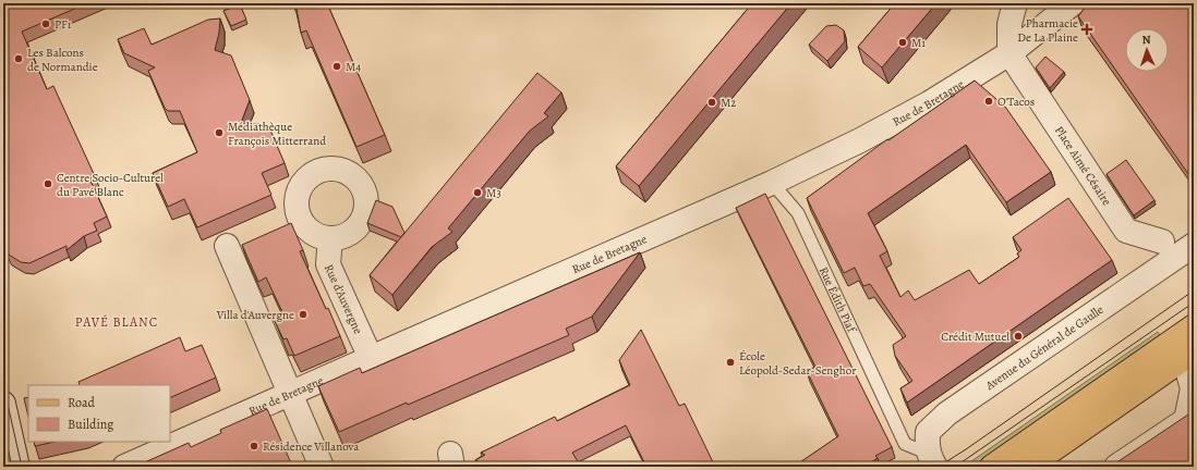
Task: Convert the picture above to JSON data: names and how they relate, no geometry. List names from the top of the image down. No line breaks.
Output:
{"streets":{"street":["Rue de Bretagne","Place Aimé Césaire","Rue d'Auvergne","Avenue du Général de Gaulle"],"lane":["Rue Édith Piaf"]},"crossings":[["Rue de Bretagne","Place Aimé Césaire"],["Rue de Bretagne","Rue d'Auvergne"],["Rue de Bretagne","Rue Édith Piaf"],["Rue Édith Piaf","Avenue du Général de Gaulle"]],"districts":["PAVÉ BLANC"],"places":{"other":["PF1","M1","Les Balcons de Normandie","M4","O'Tacos","M2","Médiathèque François Mitterrand","Centre Socio-Culturel du Pavé Blanc","M3","Villa d'Auvergne","Crédit Mutuel","École Léopold-Sedar-Senghor","Résidence Villanova"],"health":["Pharmacie De La Plaine"]},"legend":["Road","Building"],"north":"top"}
